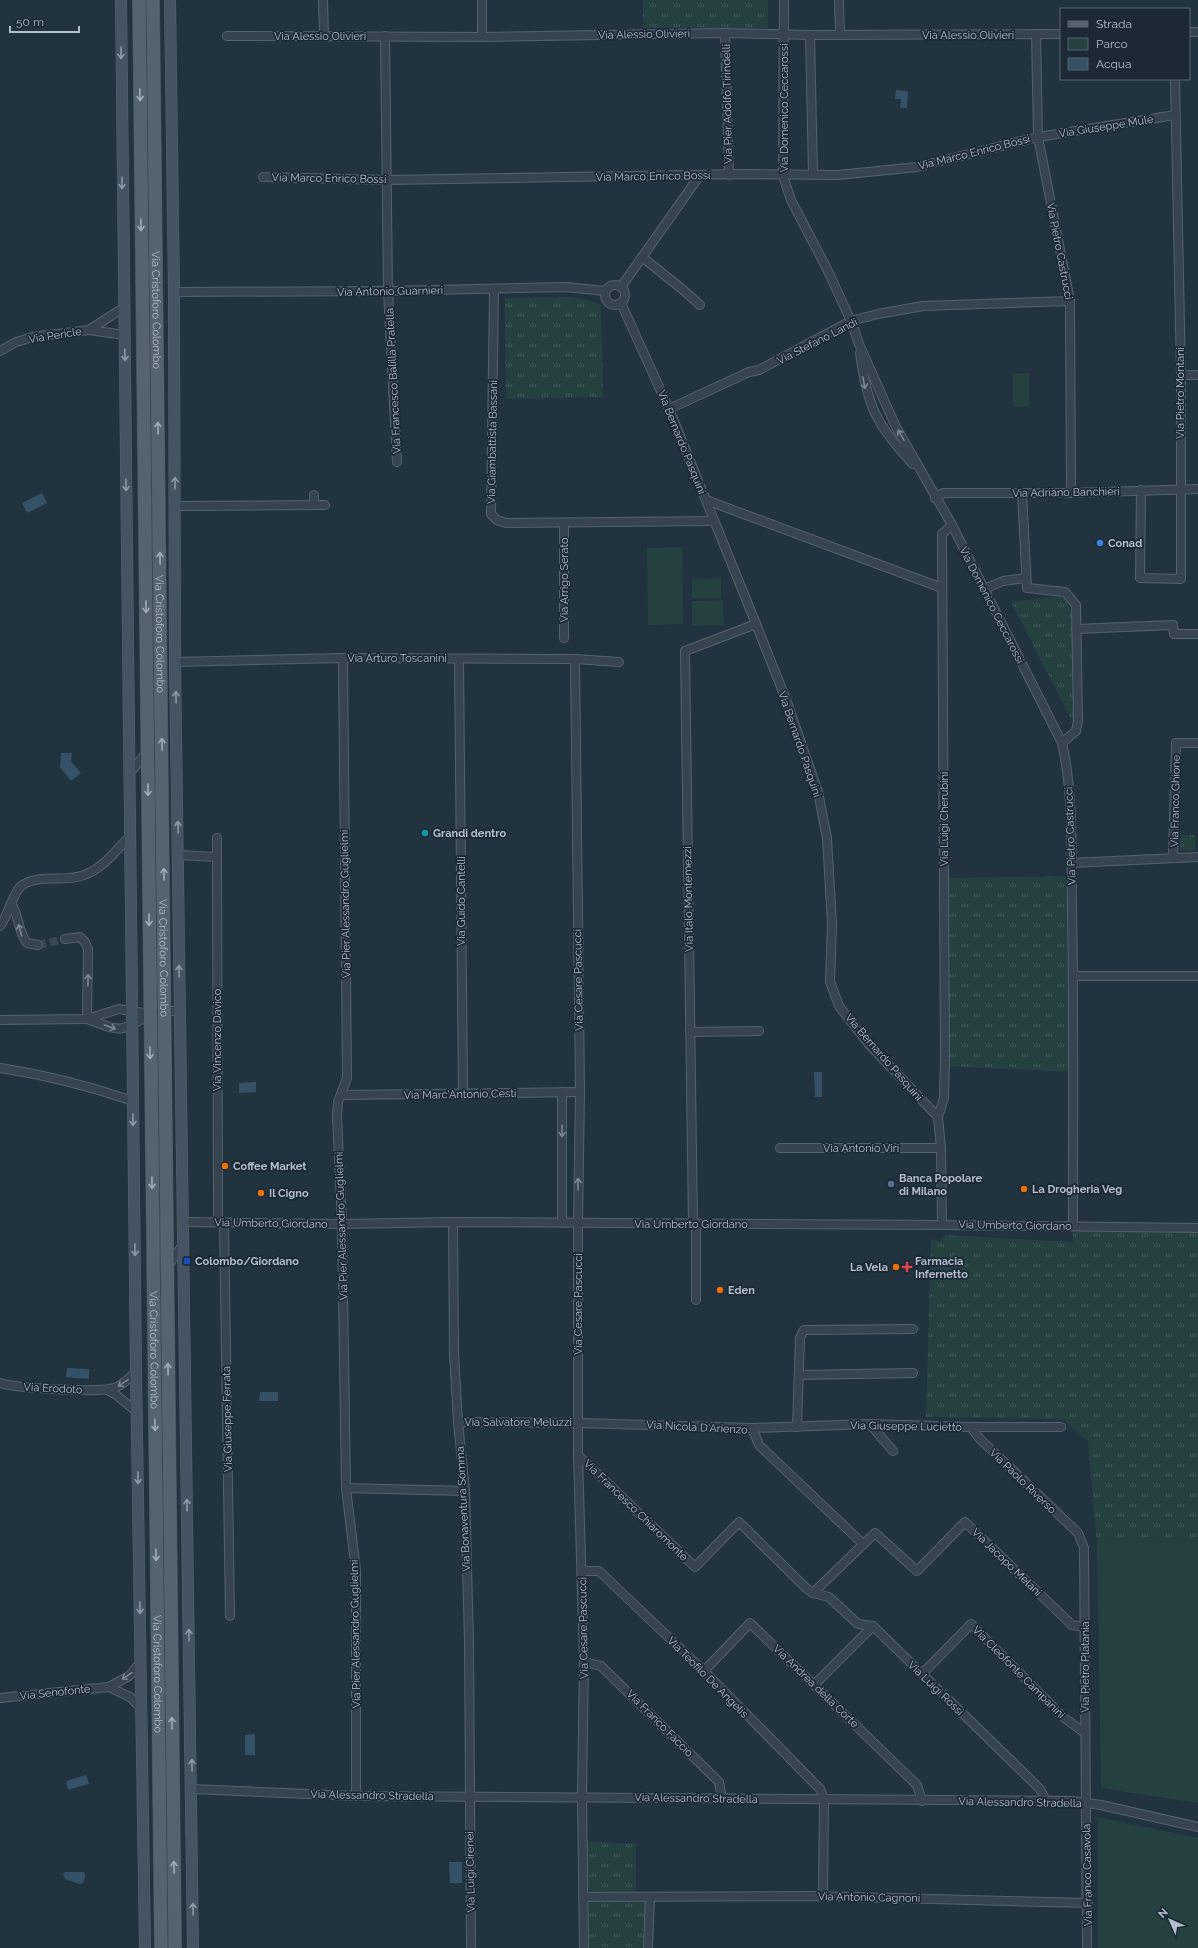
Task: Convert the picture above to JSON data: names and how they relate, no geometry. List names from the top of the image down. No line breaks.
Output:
{"streets":{"main road":["Via Cristoforo Colombo"],"street":["Via Alessio Olivieri","Via Pier Adolfo Tirindelli","Via Domenico Ceccarossi","Via Giuseppe Mulè","Via Marco Enrico Bossi","Via Pietro Castrucci","Via Antonio Guarnieri","Via Pericle","Via Stefano Landi","Via Francesco Balilla Pratella","Via Pietro Montani","Via Giambattista Bassani","Via Bernardo Pasquini","Via Adriano Banchieri","Via Arrigo Serato","Via Arturo Toscanini","Via Franco Ghione","Via Luigi Cherubini","Via Italo Montemezzi","Via Guido Cantelli","Via Pier Alessandro Guglielmi","Via Cesare Pascucci","Via Vincenzo Davico","Via Marc'Antonio Cesti","Via Antonio Viri","Via Umberto Giordano","Via Erodoto","Via Giuseppe Ferrata","Via Salvatore Meluzzi","Via Giuseppe Lucietto","Via Nicola D'Arienzo","Via Paolo Riverso","Via Bonaventura Somma","Via Francesco Chiaromonte","Via Jacopo Melani","Via Pietro Platania","Via Cleofonte Campanini","Via Teofilo De Angelis","Via Andrea della Corte","Via Luigi Rossi","Via Senofonte","Via Franco Faccio","Via Alessandro Stradella","Via Luigi Cirenei","Via Franco Casavola","Via Antonio Cagnoni"]},"crossings":[["Via Alessio Olivieri","Via Pier Adolfo Tirindelli"],["Via Alessio Olivieri","Via Domenico Ceccarossi"],["Via Alessio Olivieri","Via Pietro Castrucci"],["Via Alessio Olivieri","Via Francesco Balilla Pratella"],["Via Pier Adolfo Tirindelli","Via Marco Enrico Bossi"],["Via Domenico Ceccarossi","Via Marco Enrico Bossi"],["Via Domenico Ceccarossi","Via Pietro Castrucci"],["Via Domenico Ceccarossi","Via Stefano Landi"],["Via Domenico Ceccarossi","Via Adriano Banchieri"],["Via Domenico Ceccarossi","Via Luigi Cherubini"],["Via Giuseppe Mulè","Via Marco Enrico Bossi"],["Via Giuseppe Mulè","Via Pietro Castrucci"],["Via Giuseppe Mulè","Via Pietro Montani"],["Via Marco Enrico Bossi","Via Pietro Castrucci"],["Via Marco Enrico Bossi","Via Francesco Balilla Pratella"],["Via Pietro Castrucci","Via Stefano Landi"],["Via Pietro Castrucci","Via Adriano Banchieri"],["Via Pietro Castrucci","Via Umberto Giordano"],["Via Antonio Guarnieri","Via Cristoforo Colombo"],["Via Antonio Guarnieri","Via Francesco Balilla Pratella"],["Via Antonio Guarnieri","Via Giambattista Bassani"],["Via Antonio Guarnieri","Via Bernardo Pasquini"],["Via Cristoforo Colombo","Via Pericle"],["Via Cristoforo Colombo","Via Arturo Toscanini"],["Via Cristoforo Colombo","Via Umberto Giordano"],["Via Cristoforo Colombo","Via Alessandro Stradella"],["Via Stefano Landi","Via Bernardo Pasquini"],["Via Pietro Montani","Via Adriano Banchieri"],["Via Giambattista Bassani","Via Bernardo Pasquini"],["Via Giambattista Bassani","Via Arrigo Serato"],["Via Bernardo Pasquini","Via Luigi Cherubini"],["Via Bernardo Pasquini","Via Italo Montemezzi"],["Via Arturo Toscanini","Via Guido Cantelli"],["Via Arturo Toscanini","Via Pier Alessandro Guglielmi"],["Via Arturo Toscanini","Via Cesare Pascucci"],["Via Italo Montemezzi","Via Umberto Giordano"],["Via Guido Cantelli","Via Marc'Antonio Cesti"],["Via Pier Alessandro Guglielmi","Via Marc'Antonio Cesti"],["Via Pier Alessandro Guglielmi","Via Umberto Giordano"],["Via Pier Alessandro Guglielmi","Via Alessandro Stradella"],["Via Cesare Pascucci","Via Marc'Antonio Cesti"],["Via Cesare Pascucci","Via Umberto Giordano"],["Via Cesare Pascucci","Via Salvatore Meluzzi"],["Via Cesare Pascucci","Via Nicola D'Arienzo"],["Via Cesare Pascucci","Via Francesco Chiaromonte"],["Via Cesare Pascucci","Via Teofilo De Angelis"],["Via Cesare Pascucci","Via Franco Faccio"],["Via Cesare Pascucci","Via Alessandro Stradella"],["Via Cesare Pascucci","Via Antonio Cagnoni"],["Via Vincenzo Davico","Via Umberto Giordano"],["Via Vincenzo Davico","Via Giuseppe Ferrata"],["Via Umberto Giordano","Via Giuseppe Ferrata"],["Via Umberto Giordano","Via Bonaventura Somma"],["Via Salvatore Meluzzi","Via Nicola D'Arienzo"],["Via Salvatore Meluzzi","Via Bonaventura Somma"],["Via Giuseppe Lucietto","Via Nicola D'Arienzo"],["Via Giuseppe Lucietto","Via Paolo Riverso"],["Via Nicola D'Arienzo","Via Jacopo Melani"],["Via Paolo Riverso","Via Pietro Platania"],["Via Bonaventura Somma","Via Alessandro Stradella"],["Via Bonaventura Somma","Via Luigi Cirenei"],["Via Francesco Chiaromonte","Via Jacopo Melani"],["Via Francesco Chiaromonte","Via Luigi Rossi"],["Via Jacopo Melani","Via Pietro Platania"],["Via Jacopo Melani","Via Luigi Rossi"],["Via Pietro Platania","Via Cleofonte Campanini"],["Via Pietro Platania","Via Alessandro Stradella"],["Via Pietro Platania","Via Franco Casavola"],["Via Cleofonte Campanini","Via Luigi Rossi"],["Via Teofilo De Angelis","Via Andrea della Corte"],["Via Teofilo De Angelis","Via Alessandro Stradella"],["Via Andrea della Corte","Via Alessandro Stradella"],["Via Luigi Rossi","Via Alessandro Stradella"],["Via Franco Faccio","Via Alessandro Stradella"],["Via Alessandro Stradella","Via Luigi Cirenei"],["Via Alessandro Stradella","Via Franco Casavola"],["Via Franco Casavola","Via Antonio Cagnoni"]],"places":{"other":["Conad","Grandi dentro","Coffee Market","Banca Popolare di Milano","La Drogheria Veg","Il Cigno","La Vela","Eden"],"transit":["Colombo/Giordano"],"health":["Farmacia Infernetto"]},"legend":["Strada","Parco","Acqua"],"scale_bar":"50 m","north":"top left"}
